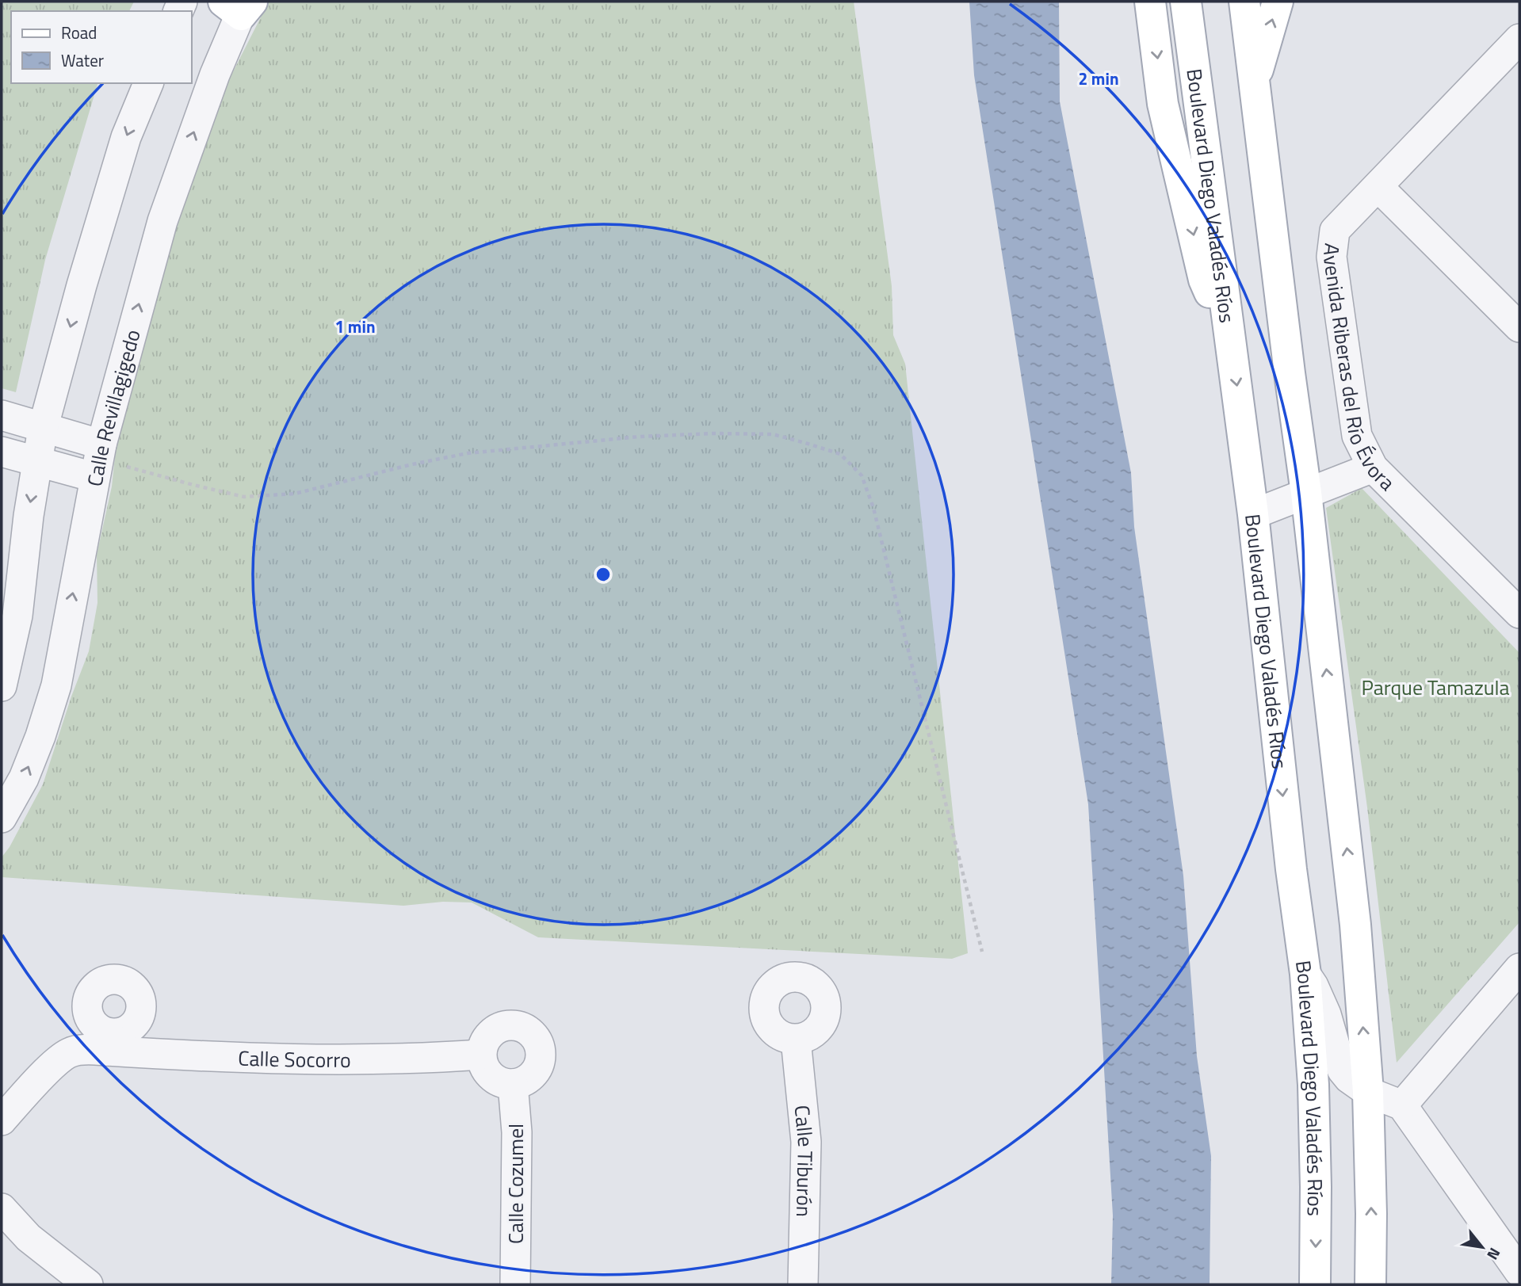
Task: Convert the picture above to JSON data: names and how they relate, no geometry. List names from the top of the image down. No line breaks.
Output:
{"streets":{"main road":["Boulevard Diego Valadés Ríos"],"street":["Avenida Riberas del Río Évora","Calle Revillagigedo","Calle Socorro","Calle Tiburón","Calle Cozumel"]},"crossings":[["Calle Socorro","Calle Cozumel"]],"parks":["Parque Tamazula"],"legend":["Road","Water"],"north":"bottom right","rings":["2 min","1 min"]}
